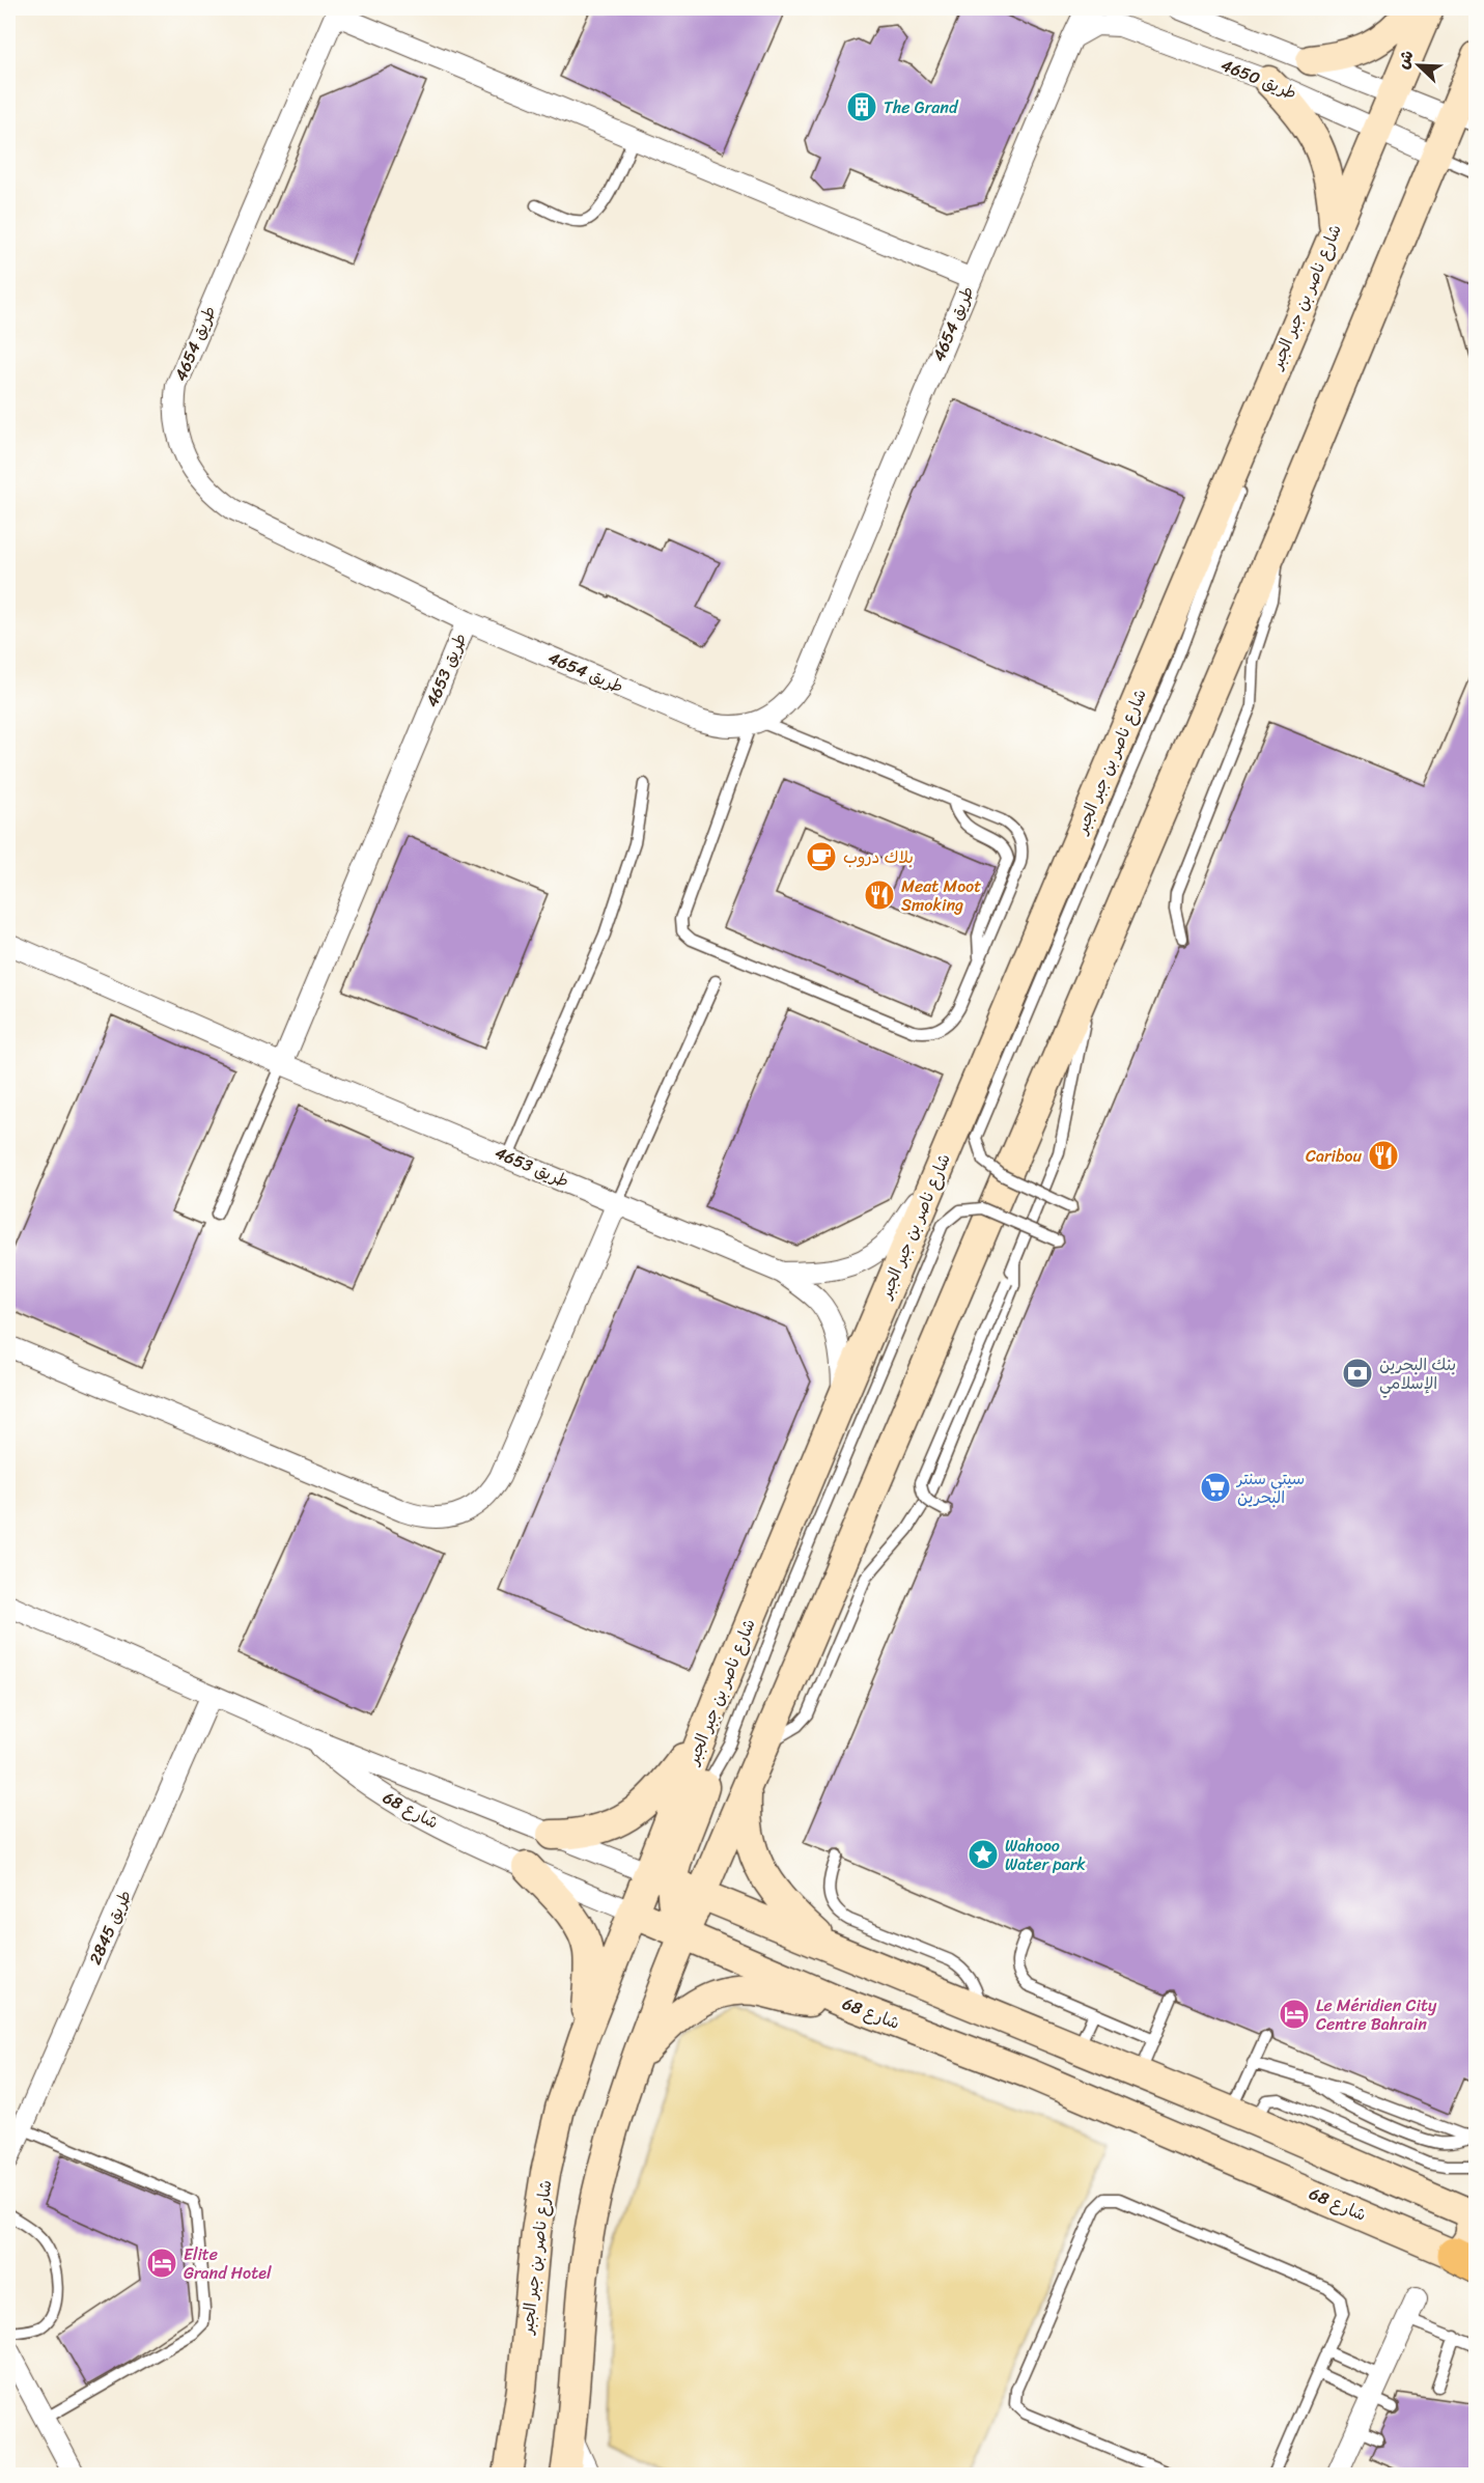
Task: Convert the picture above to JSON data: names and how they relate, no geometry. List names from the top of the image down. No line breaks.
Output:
{"streets":{"main road":["شارع ناصر بن جبر الجبر","شارع 68"],"street":["طريق 4650","طريق 4654","طريق 4653","طريق 2845"]},"crossings":[["طريق 4650","شارع ناصر بن جبر الجبر"],["طريق 4650","طريق 4654"],["شارع ناصر بن جبر الجبر","طريق 4653"],["شارع ناصر بن جبر الجبر","شارع 68"],["طريق 4654","طريق 4653"],["شارع 68","طريق 2845"]],"places":{"building":["The Grand"],"cafe":["بلاك دروب"],"restaurant":["Meat Moot Smoking","Caribou"],"bank":["بنك البحرين الإسلامي"],"supermarket":["سيتي سنتر البحرين"],"place":["Wahooo Water park"],"hotel":["Le Méridien City Centre Bahrain","Elite Grand Hotel"]},"north":"top left"}
